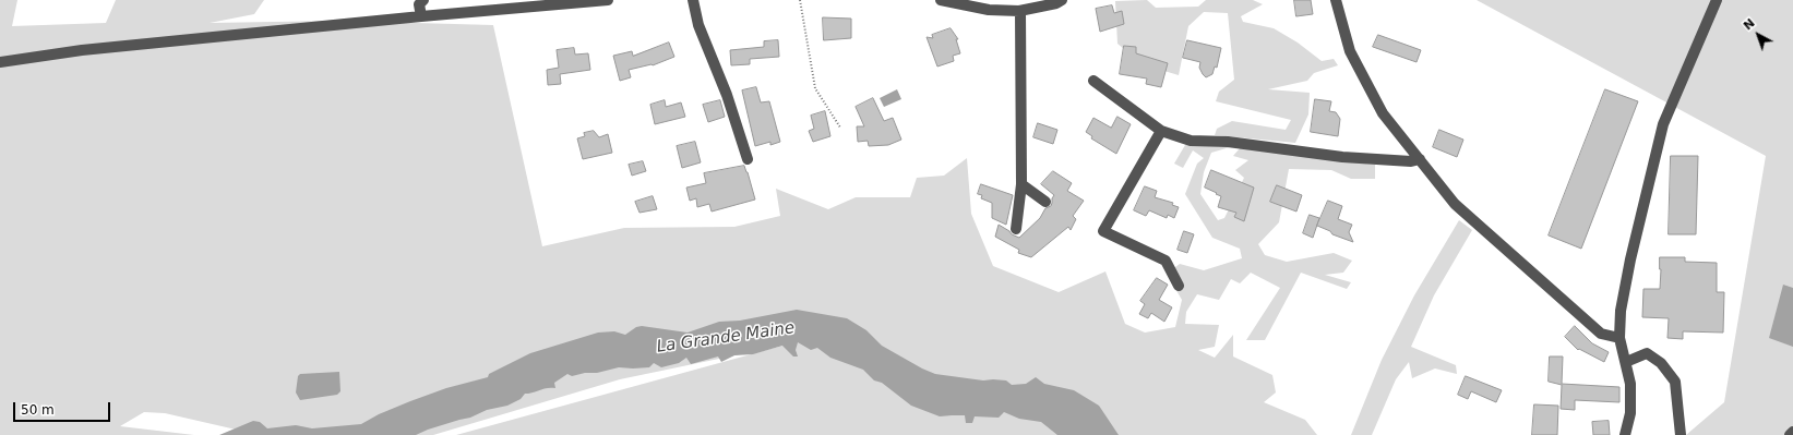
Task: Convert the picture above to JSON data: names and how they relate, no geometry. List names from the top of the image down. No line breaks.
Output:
{"water":["La Grande Maine"],"scale_bar":"50 m","north":"top left"}
